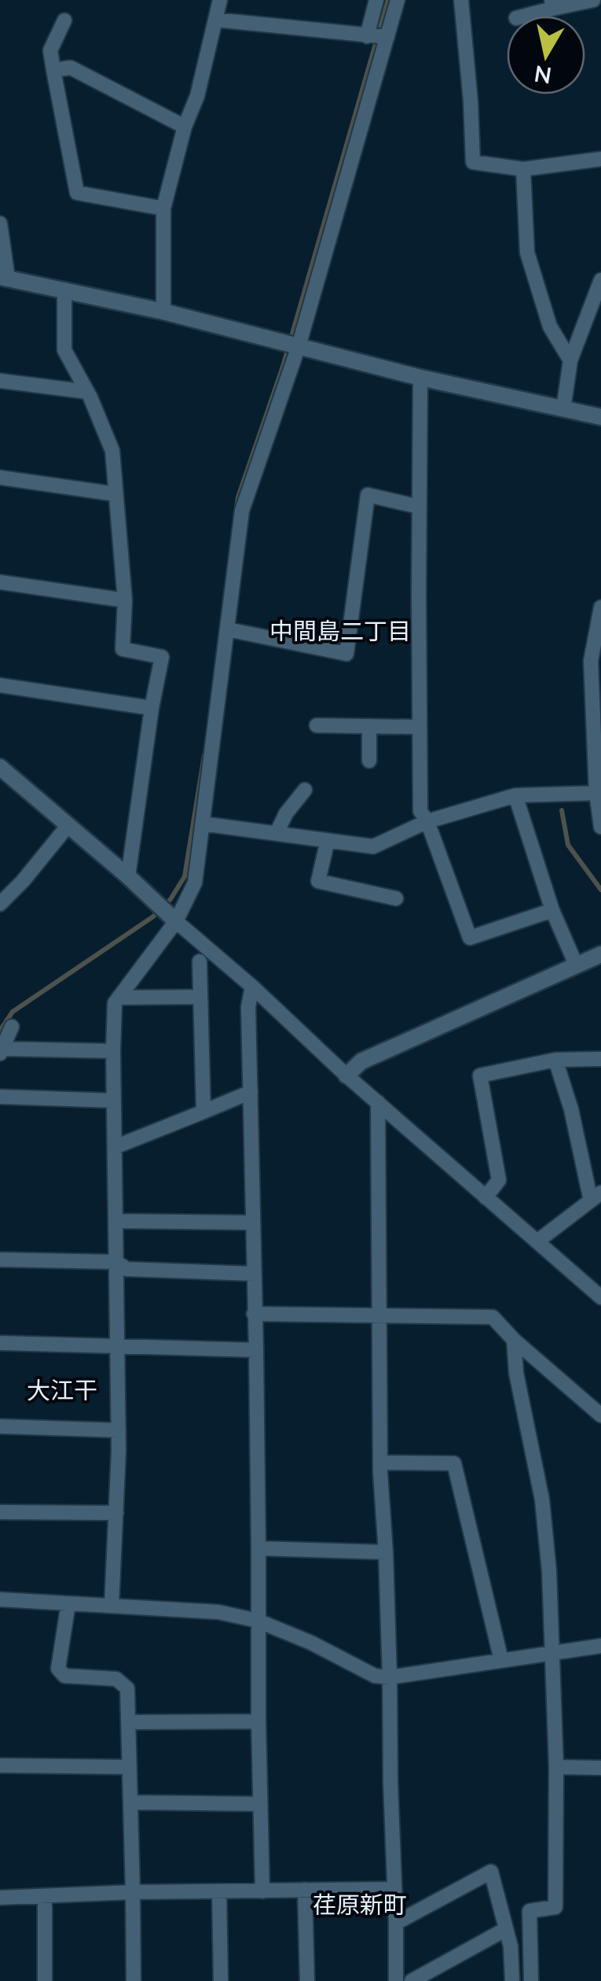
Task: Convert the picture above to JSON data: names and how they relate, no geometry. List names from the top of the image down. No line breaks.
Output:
{"districts":["中間島二丁目","大江干","荏原新町"],"north":"bottom"}
